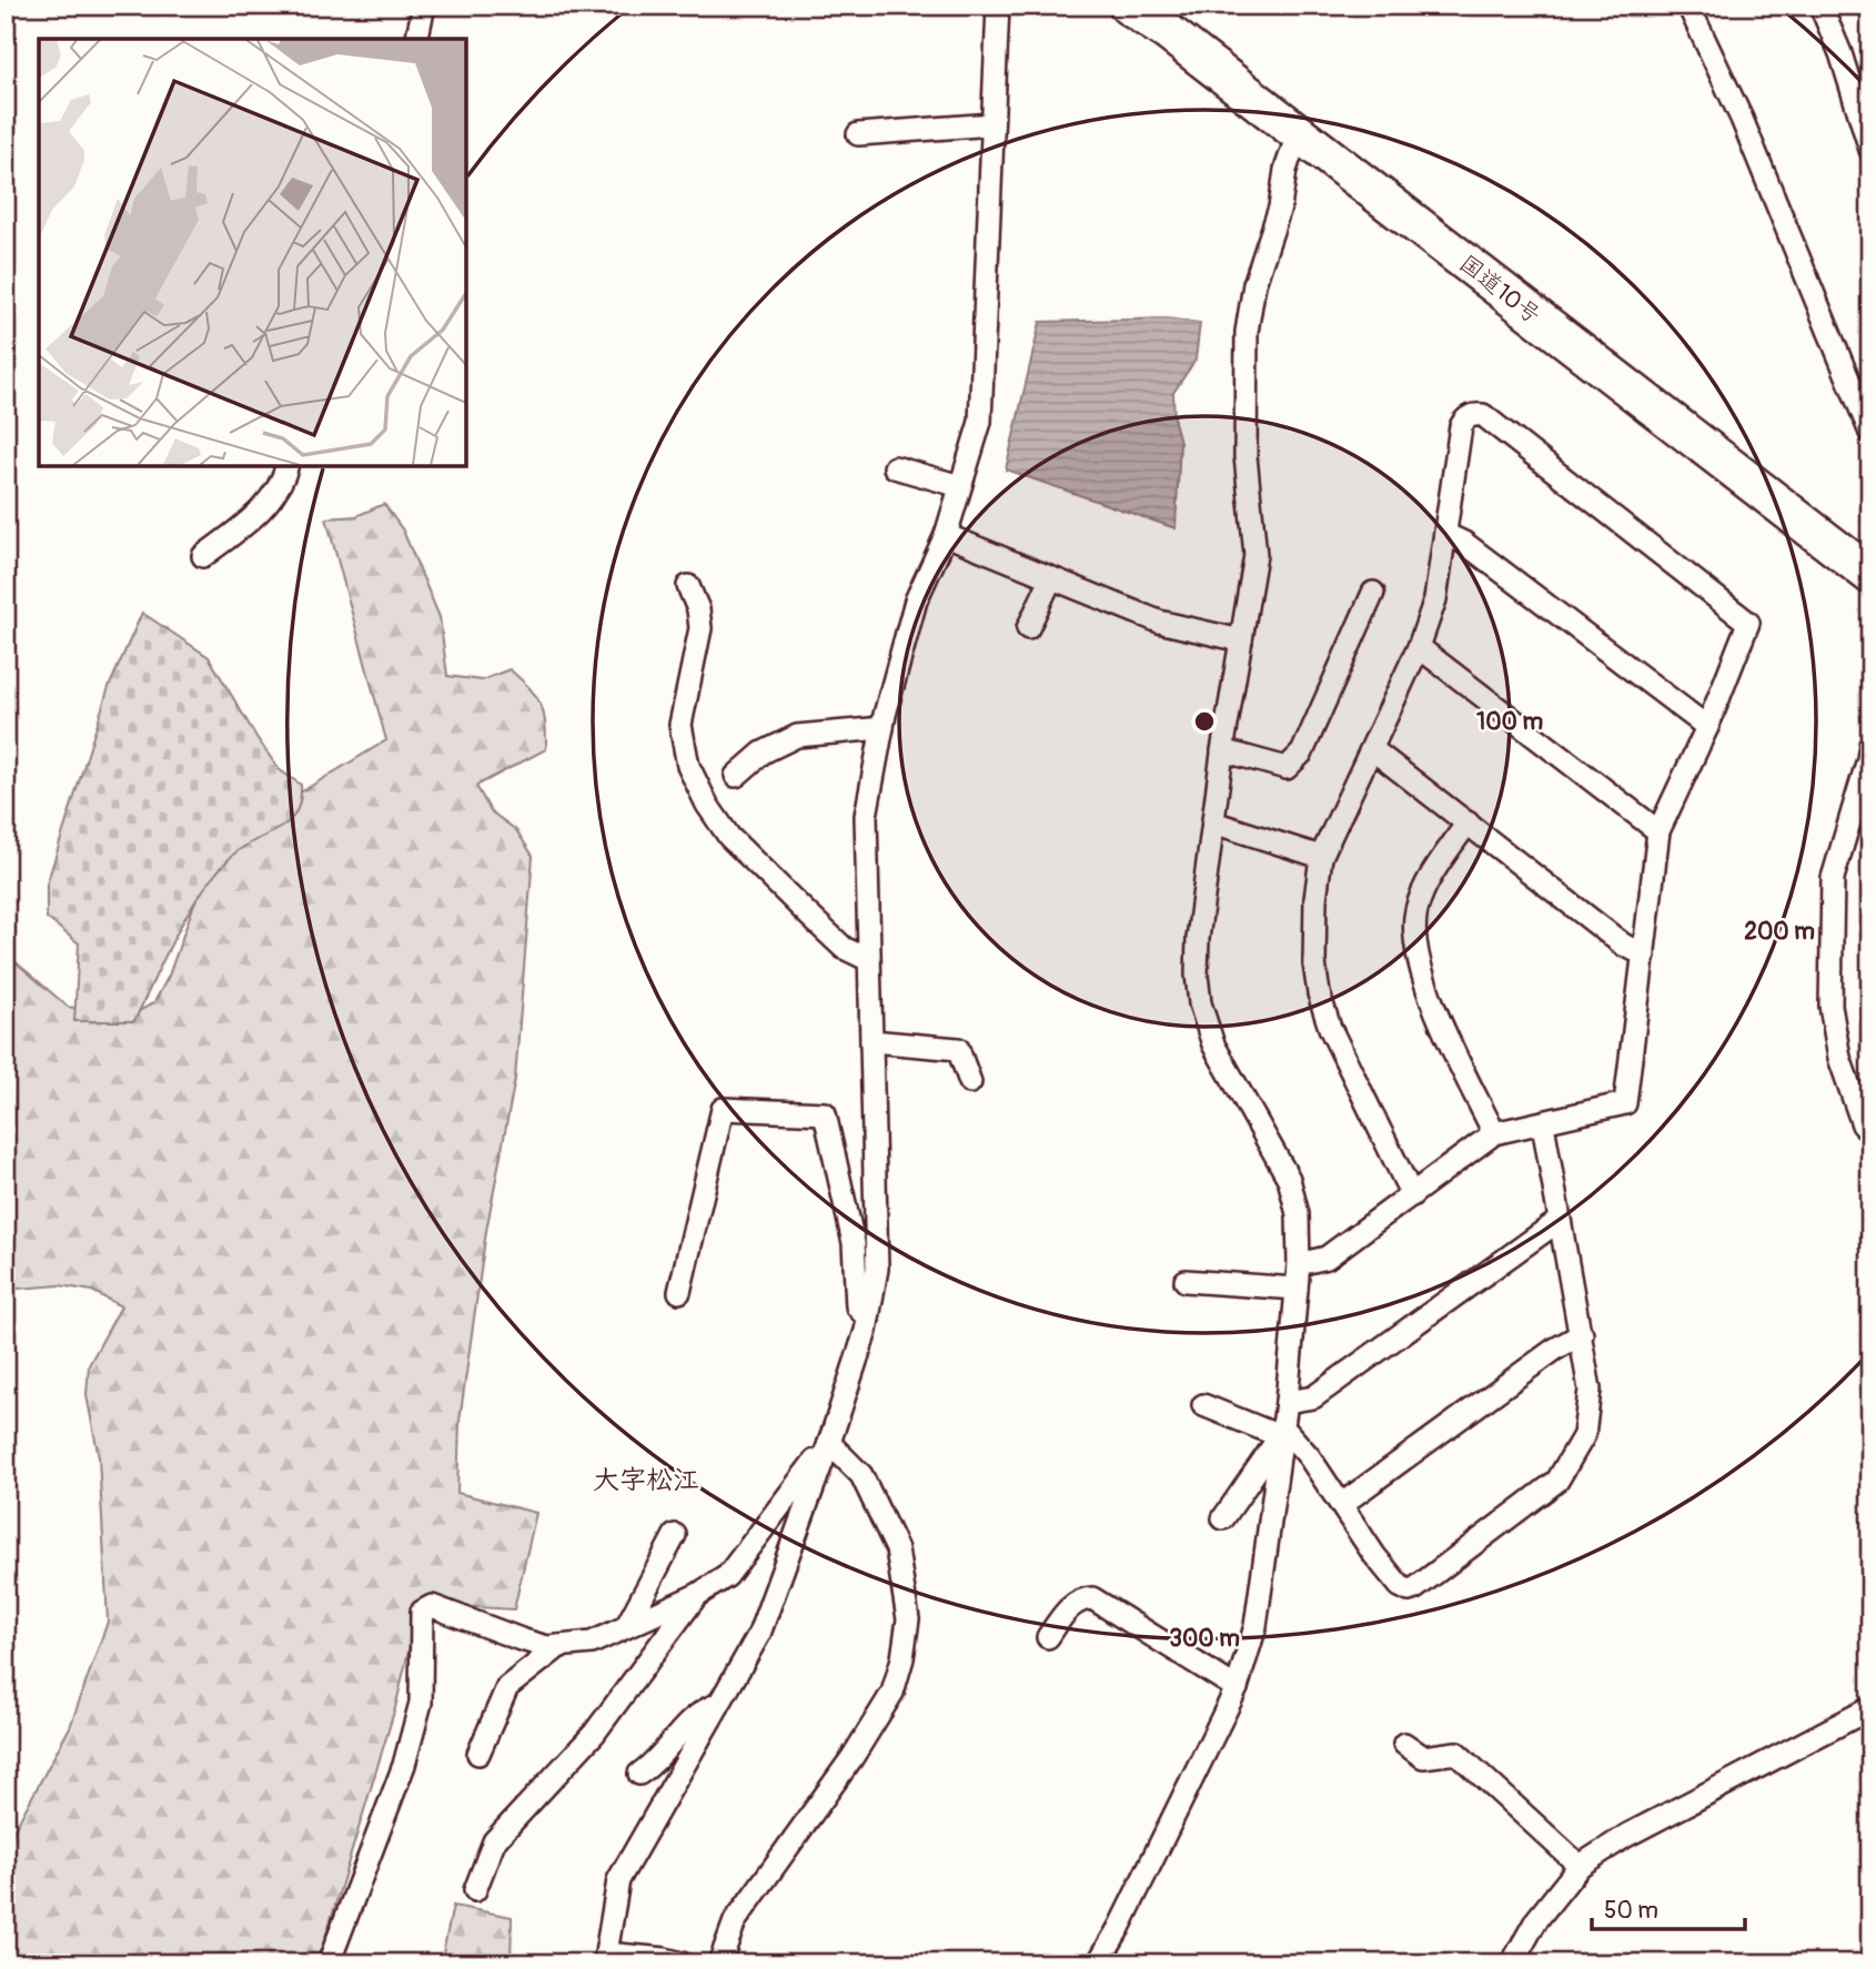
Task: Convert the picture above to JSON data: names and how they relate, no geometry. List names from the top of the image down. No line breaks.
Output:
{"streets":{"highway":["国道10号"]},"districts":["大字松江"],"scale_bar":"50 m","rings":["100 m","200 m","300 m"]}
